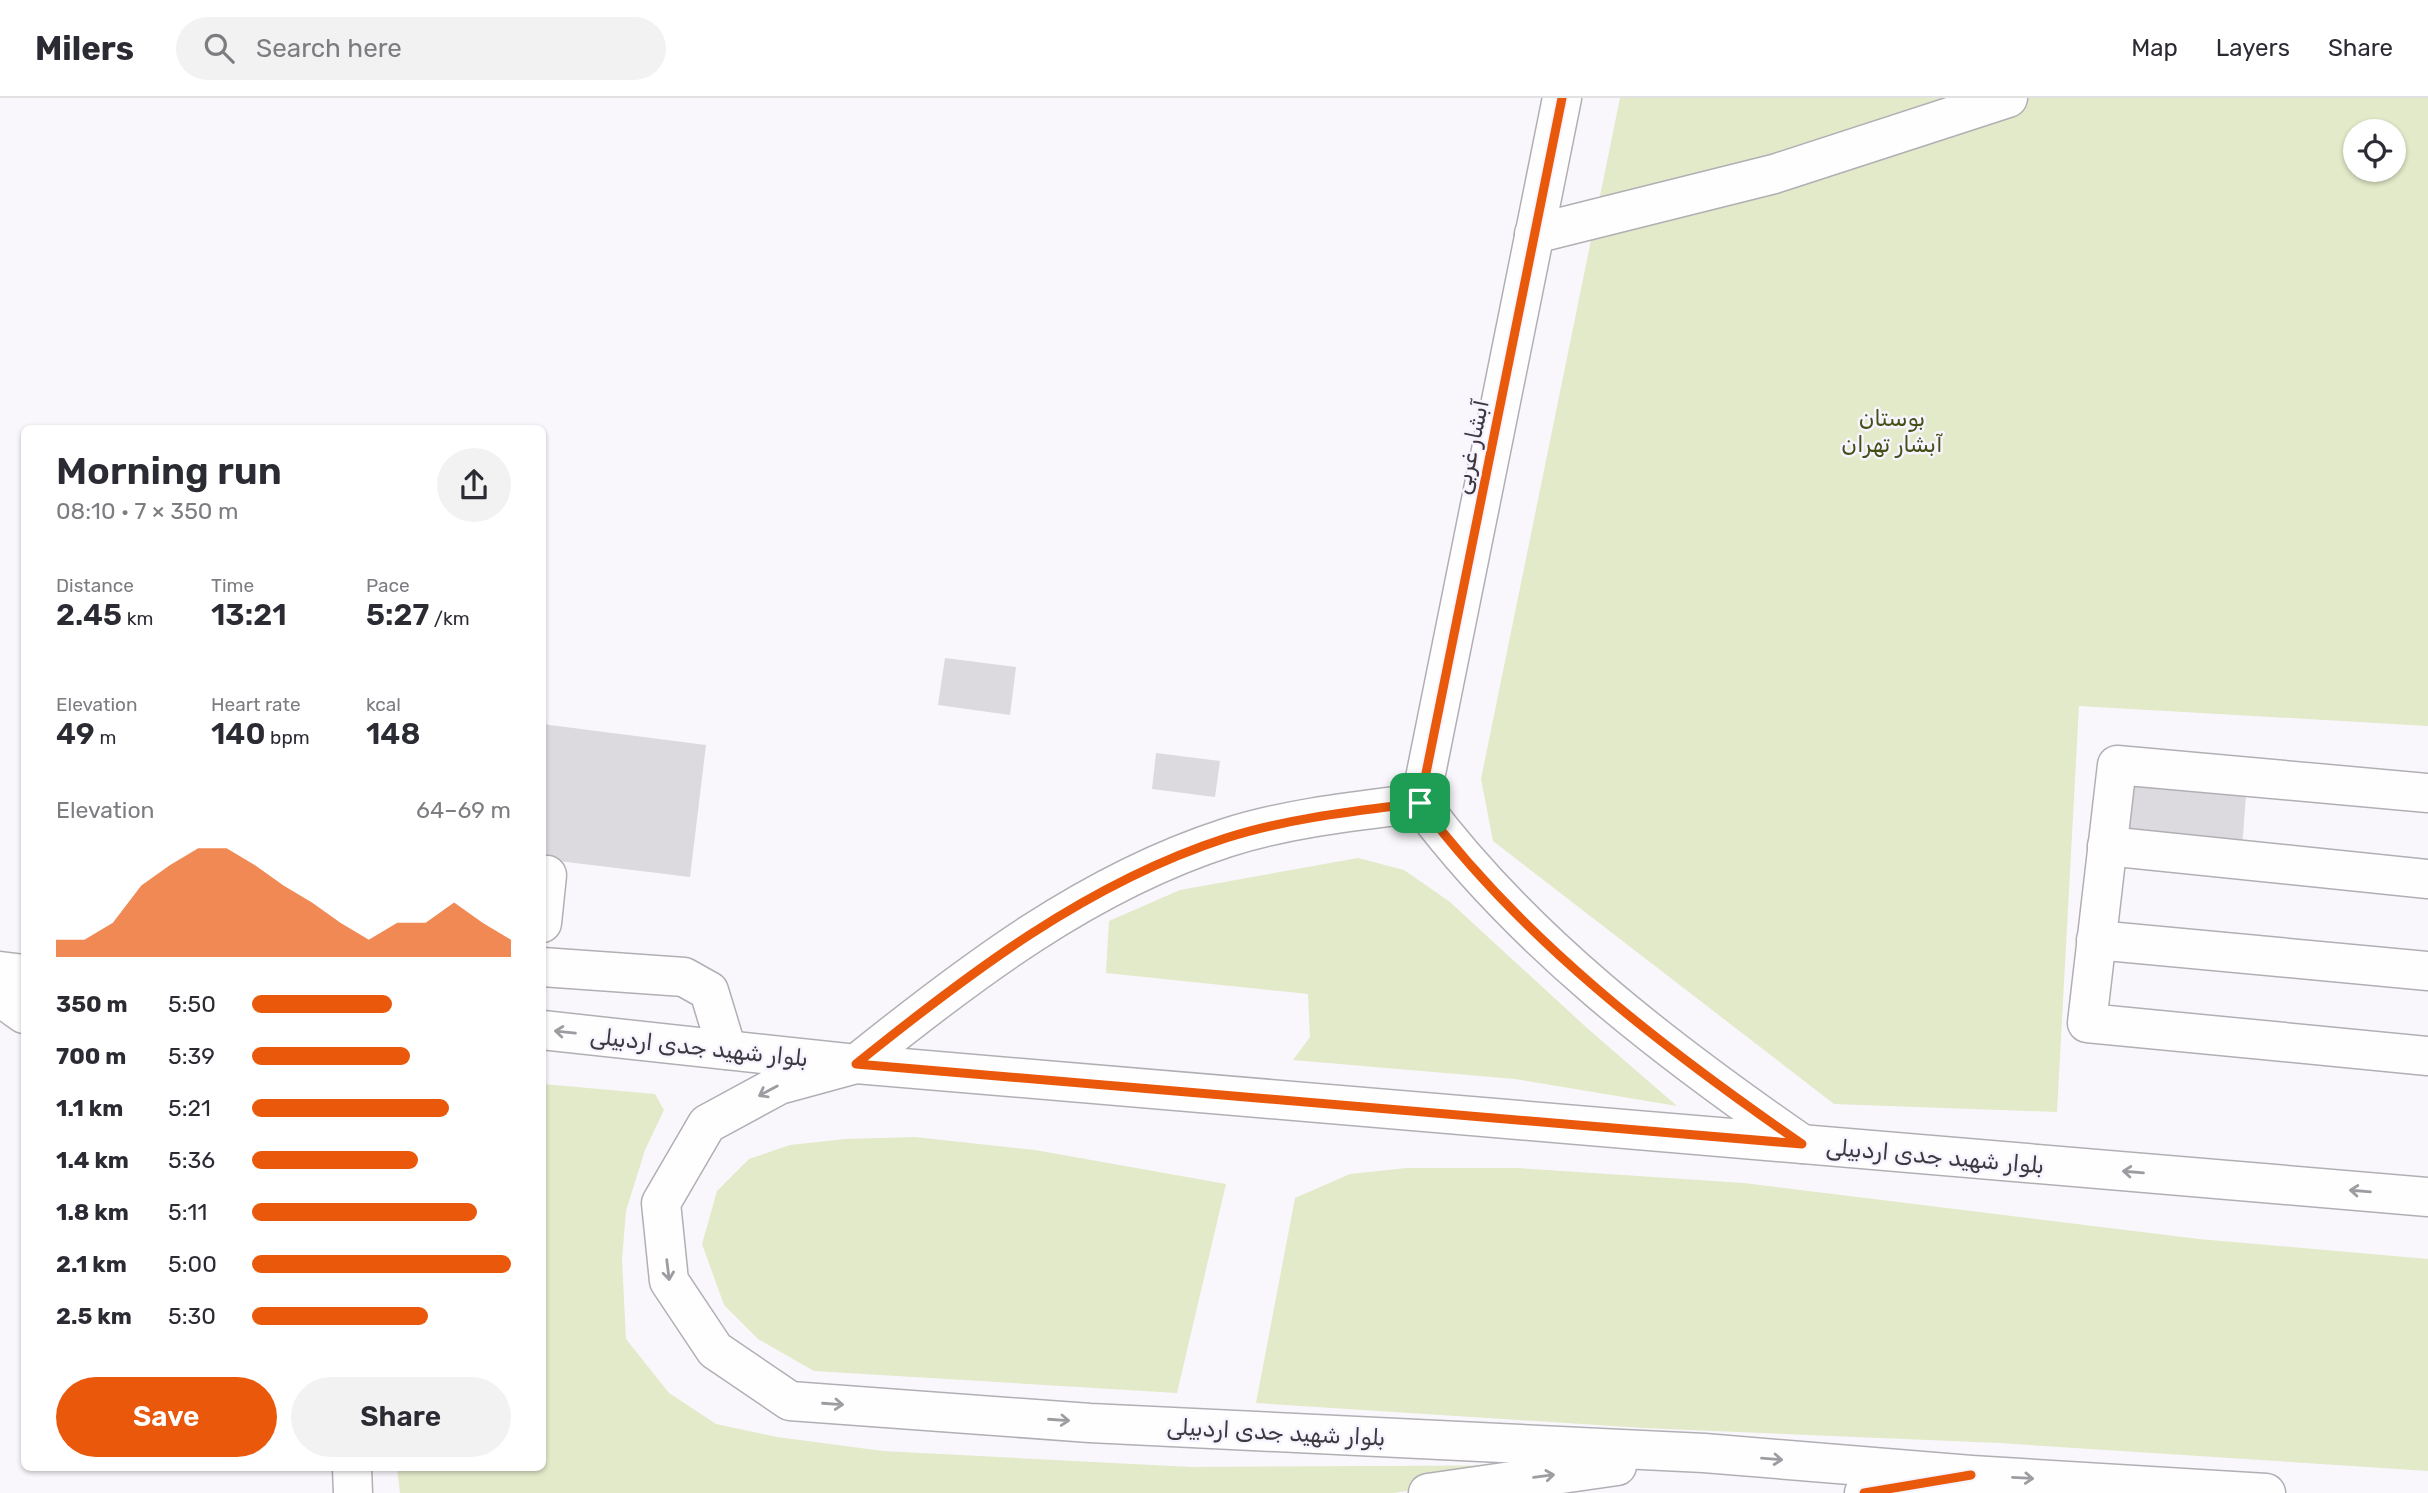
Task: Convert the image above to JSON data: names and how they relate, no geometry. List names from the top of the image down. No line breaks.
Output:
{"streets":{"main road":["آبشار غربی","بلوار شهید جدی اردبیلی"]},"parks":["بوستان آبشار تهران"],"page":{"header":"Milers","search":"Search here","nav":["Map","Layers","Share"],"heading":["Morning run","08:10 · 7 × 350 m"],"stats":[["Distance","2.45 km"],["Time","13:21"],["Pace","5:27 /km"],["Elevation","49 m"],["Heart rate","140 bpm"],["kcal","148"]],"chart":["Elevation","64–69 m"],"list":[{"name":"350 m","note":"5:50"},{"name":"700 m","note":"5:39"},{"name":"1.1 km","note":"5:21"},{"name":"1.4 km","note":"5:36"},{"name":"1.8 km","note":"5:11"},{"name":"2.1 km","note":"5:00"},{"name":"2.5 km","note":"5:30"}],"buttons":["Save","Share"]}}
